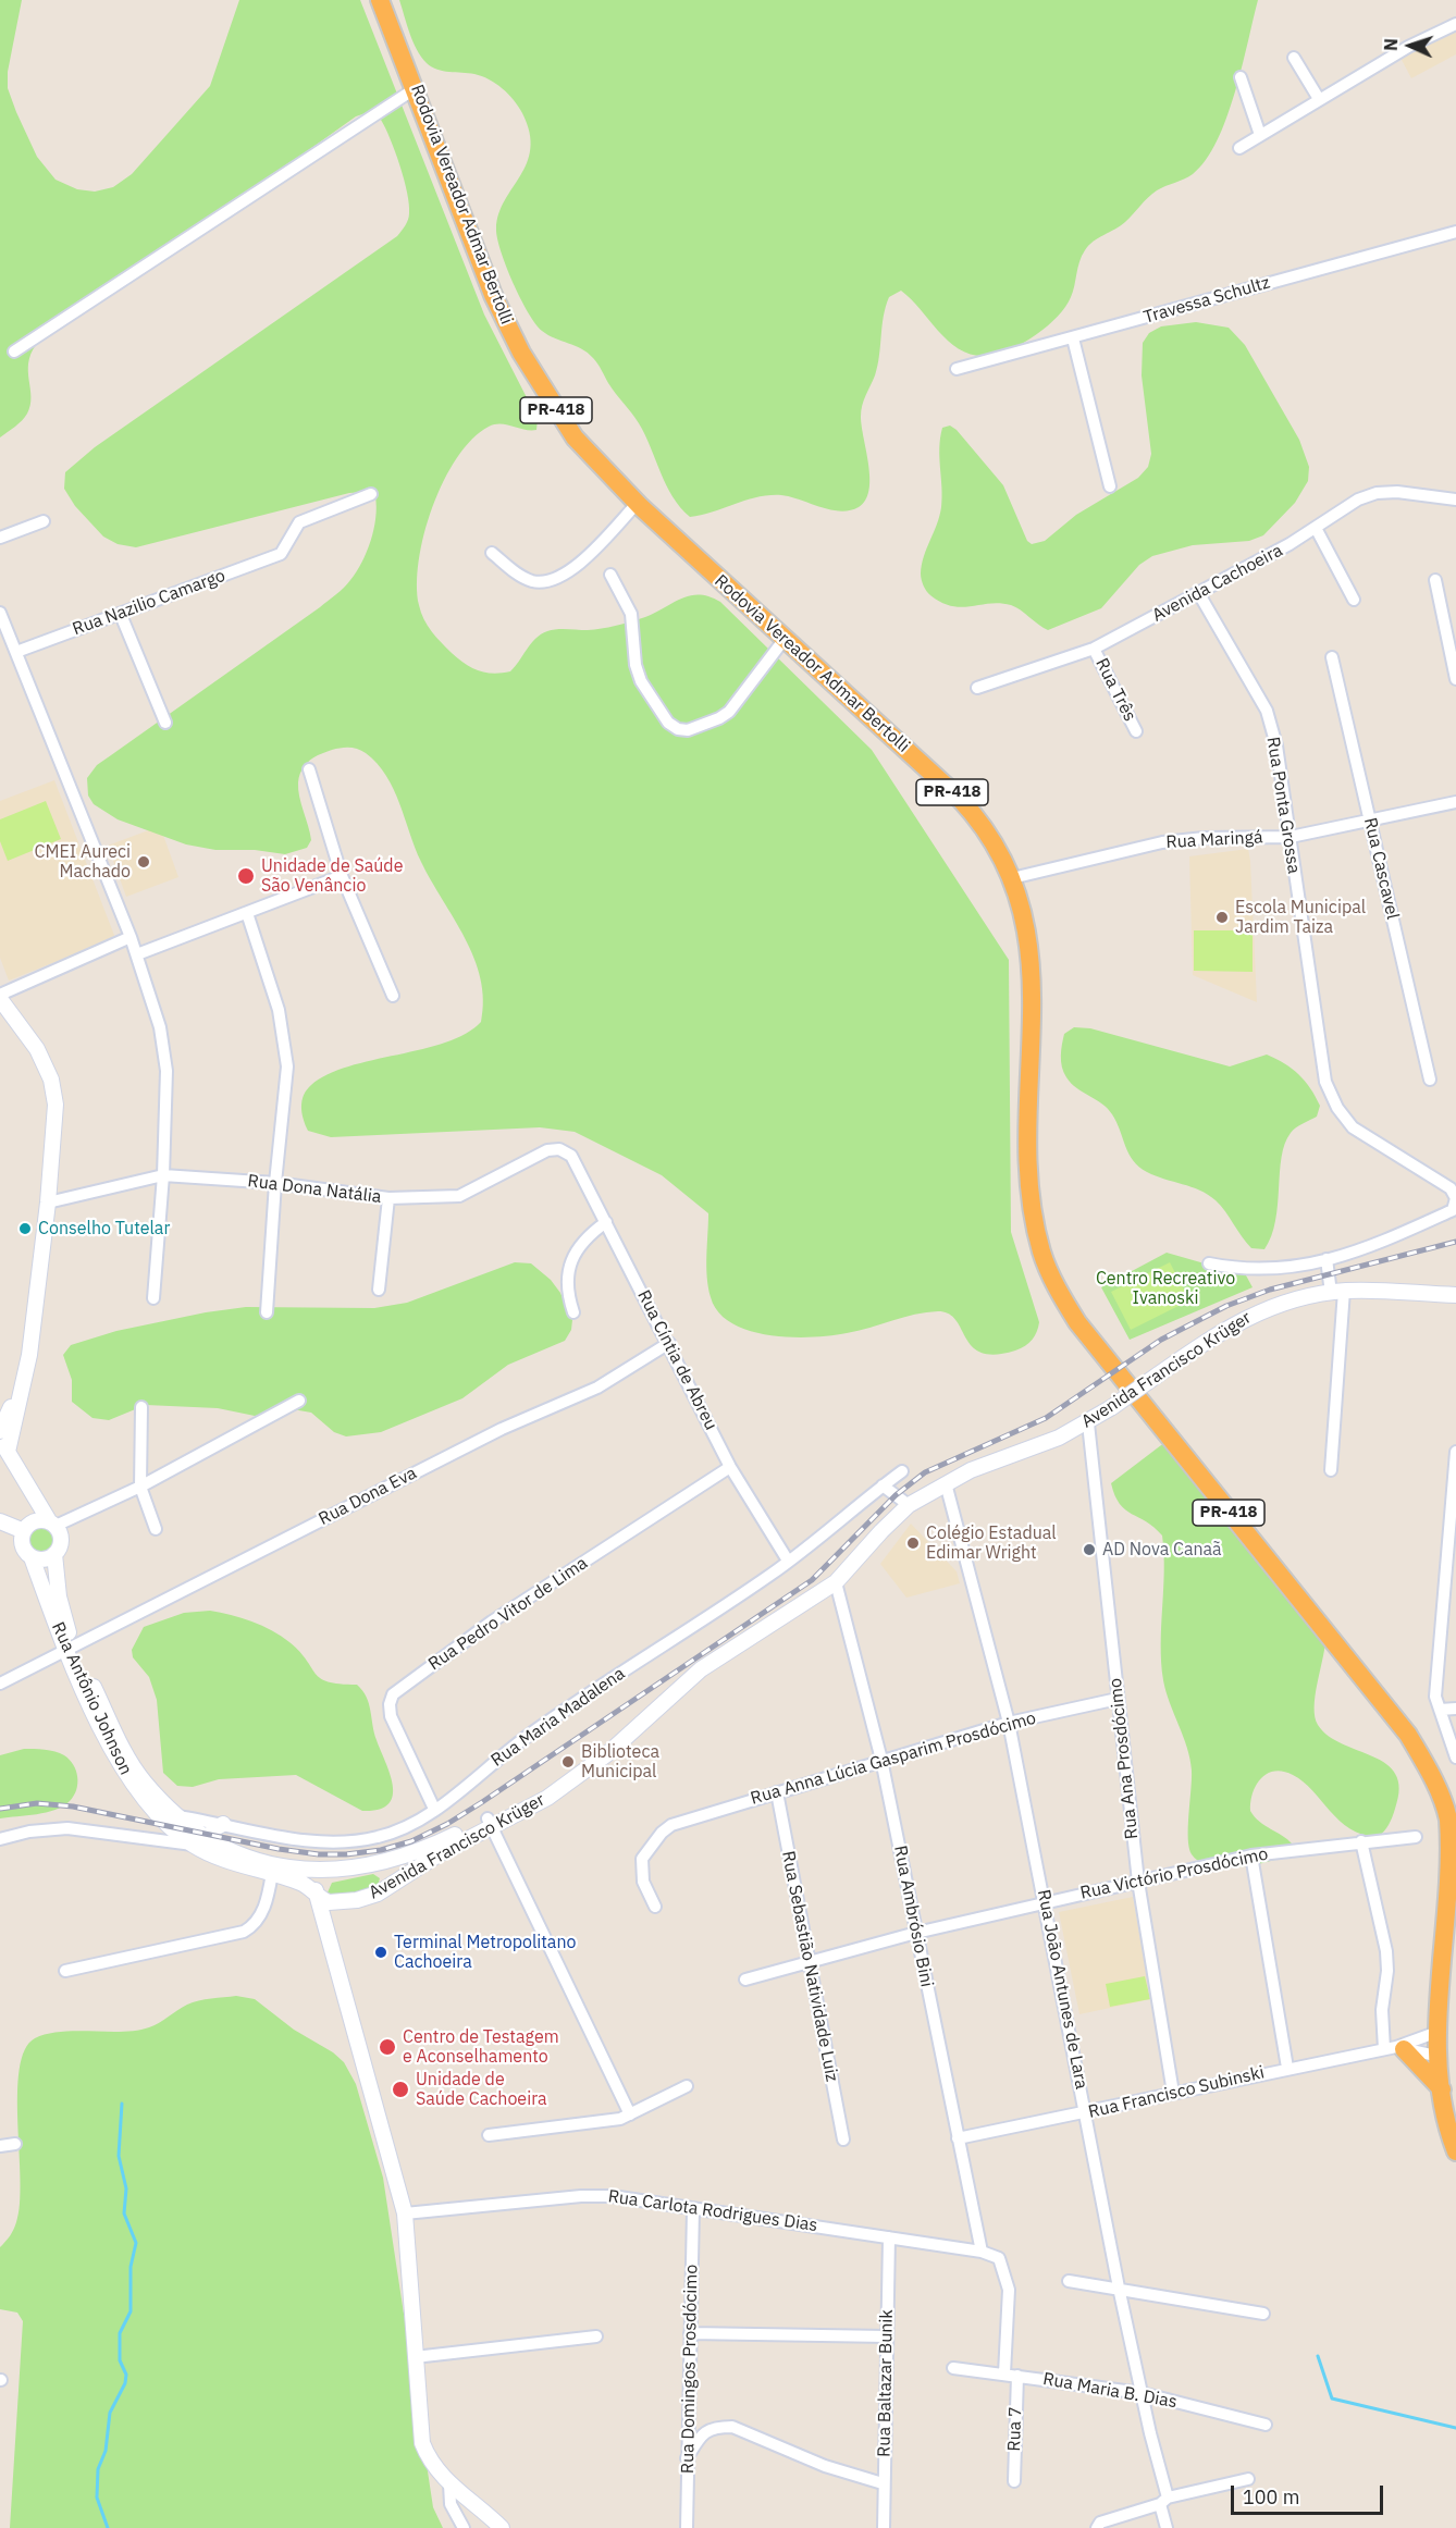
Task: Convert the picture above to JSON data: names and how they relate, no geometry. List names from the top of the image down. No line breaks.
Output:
{"streets":{"highway":["Rodovia Vereador Admar Bertolli","PR-418"],"main road":["Avenida Francisco Krüger","Rua Antônio Johnson"],"street":["Travessa Schultz","Avenida Cachoeira","Rua Nazilio Camargo","Rua Três","Rua Ponta Grossa","Rua Maringá","Rua Cascavel","Rua Dona Natália","Rua Cíntia de Abreu","Rua Dona Eva","Rua Pedro Vitor de Lima","Rua Maria Madalena","Rua Anna Lúcia Gasparim Prosdócimo","Rua Ana Prosdócimo","Rua Victório Prosdócimo","Rua Ambrósio Bini","Rua Sebastião Natividade Luiz","Rua João Antunes de Lara","Rua Francisco Subinski","Rua Carlota Rodrigues Dias","Rua Domingos Prosdócimo","Rua Baltazar Bunik","Rua Maria B. Dias","Rua 7"]},"crossings":[["Rodovia Vereador Admar Bertolli","Rua Maringá"],["Rodovia Vereador Admar Bertolli","Rua Francisco Subinski"],["Avenida Cachoeira","Rua Três"],["Avenida Cachoeira","Rua Ponta Grossa"],["Rua Ponta Grossa","Rua Maringá"],["Rua Maringá","Rua Cascavel"],["Rua Dona Natália","Rua Cíntia de Abreu"],["Rua Cíntia de Abreu","Rua Dona Eva"],["Rua Cíntia de Abreu","Rua Pedro Vitor de Lima"],["Rua Cíntia de Abreu","Rua Maria Madalena"],["Avenida Francisco Krüger","Rua Antônio Johnson"],["Avenida Francisco Krüger","Rua Maria Madalena"],["Avenida Francisco Krüger","Rua Ana Prosdócimo"],["Avenida Francisco Krüger","Rua Ambrósio Bini"],["Avenida Francisco Krüger","Rua João Antunes de Lara"],["Rua Dona Eva","Rua Antônio Johnson"],["Rua Pedro Vitor de Lima","Rua Maria Madalena"],["Rua Antônio Johnson","Rua Maria Madalena"],["Rua Anna Lúcia Gasparim Prosdócimo","Rua Ana Prosdócimo"],["Rua Anna Lúcia Gasparim Prosdócimo","Rua Ambrósio Bini"],["Rua Anna Lúcia Gasparim Prosdócimo","Rua Sebastião Natividade Luiz"],["Rua Anna Lúcia Gasparim Prosdócimo","Rua João Antunes de Lara"],["Rua Ana Prosdócimo","Rua Victório Prosdócimo"],["Rua Ana Prosdócimo","Rua Francisco Subinski"],["Rua Victório Prosdócimo","Rua Ambrósio Bini"],["Rua Victório Prosdócimo","Rua Sebastião Natividade Luiz"],["Rua Victório Prosdócimo","Rua João Antunes de Lara"],["Rua Ambrósio Bini","Rua Francisco Subinski"],["Rua Ambrósio Bini","Rua Carlota Rodrigues Dias"],["Rua João Antunes de Lara","Rua Francisco Subinski"],["Rua João Antunes de Lara","Rua Maria B. Dias"],["Rua Carlota Rodrigues Dias","Rua Domingos Prosdócimo"],["Rua Carlota Rodrigues Dias","Rua Baltazar Bunik"],["Rua Maria B. Dias","Rua 7"]],"parks":["Centro Recreativo Ivanoski"],"places":["CMEI Aureci Machado","Unidade de Saúde São Venâncio","Escola Municipal Jardim Taiza","Conselho Tutelar","Colégio Estadual Edimar Wright","AD Nova Canaã","Biblioteca Municipal","Terminal Metropolitano Cachoeira","Centro de Testagem e Aconselhamento","Unidade de Saúde Cachoeira"],"scale_bar":"100 m","north":"left"}
